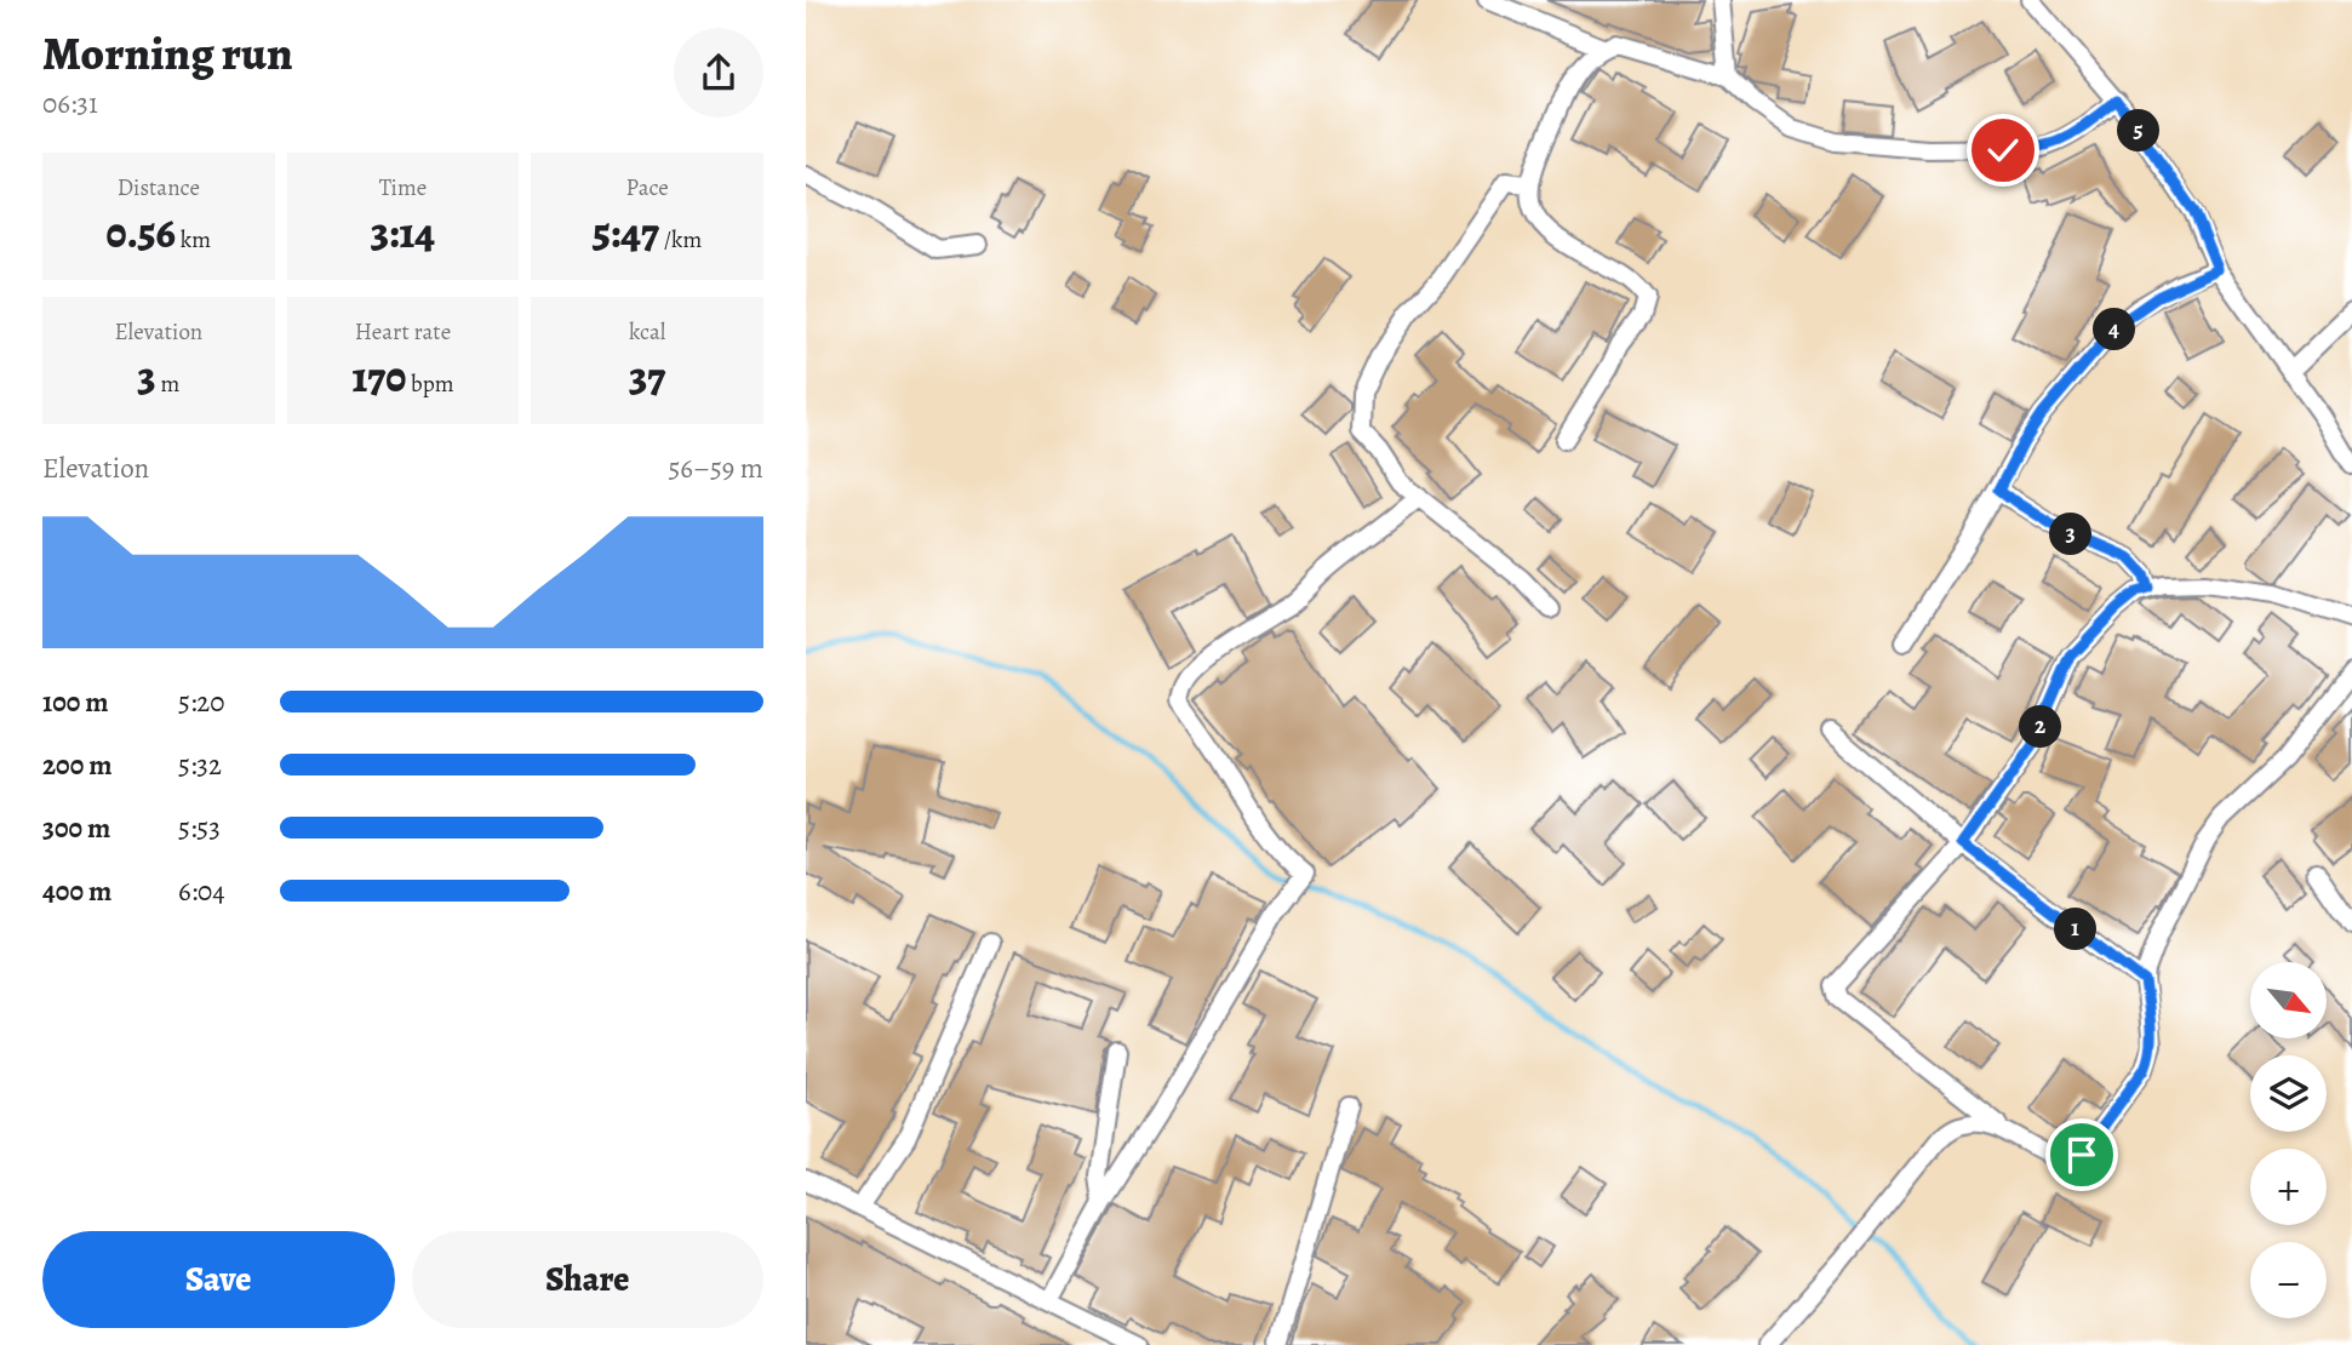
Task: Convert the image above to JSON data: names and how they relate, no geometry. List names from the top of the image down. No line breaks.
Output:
{"north":"bottom right","page":{"heading":["Morning run","06:31"],"pins":["5","4","3","2","1"],"stats":[["Distance","0.56 km"],["Time","3:14"],["Pace","5:47 /km"],["Elevation","3 m"],["Heart rate","170 bpm"],["kcal","37"]],"chart":["Elevation","56–59 m"],"list":[{"name":"100 m","note":"5:20"},{"name":"200 m","note":"5:32"},{"name":"300 m","note":"5:53"},{"name":"400 m","note":"6:04"}],"map_buttons":["+","−"],"buttons":["Save","Share"]}}
